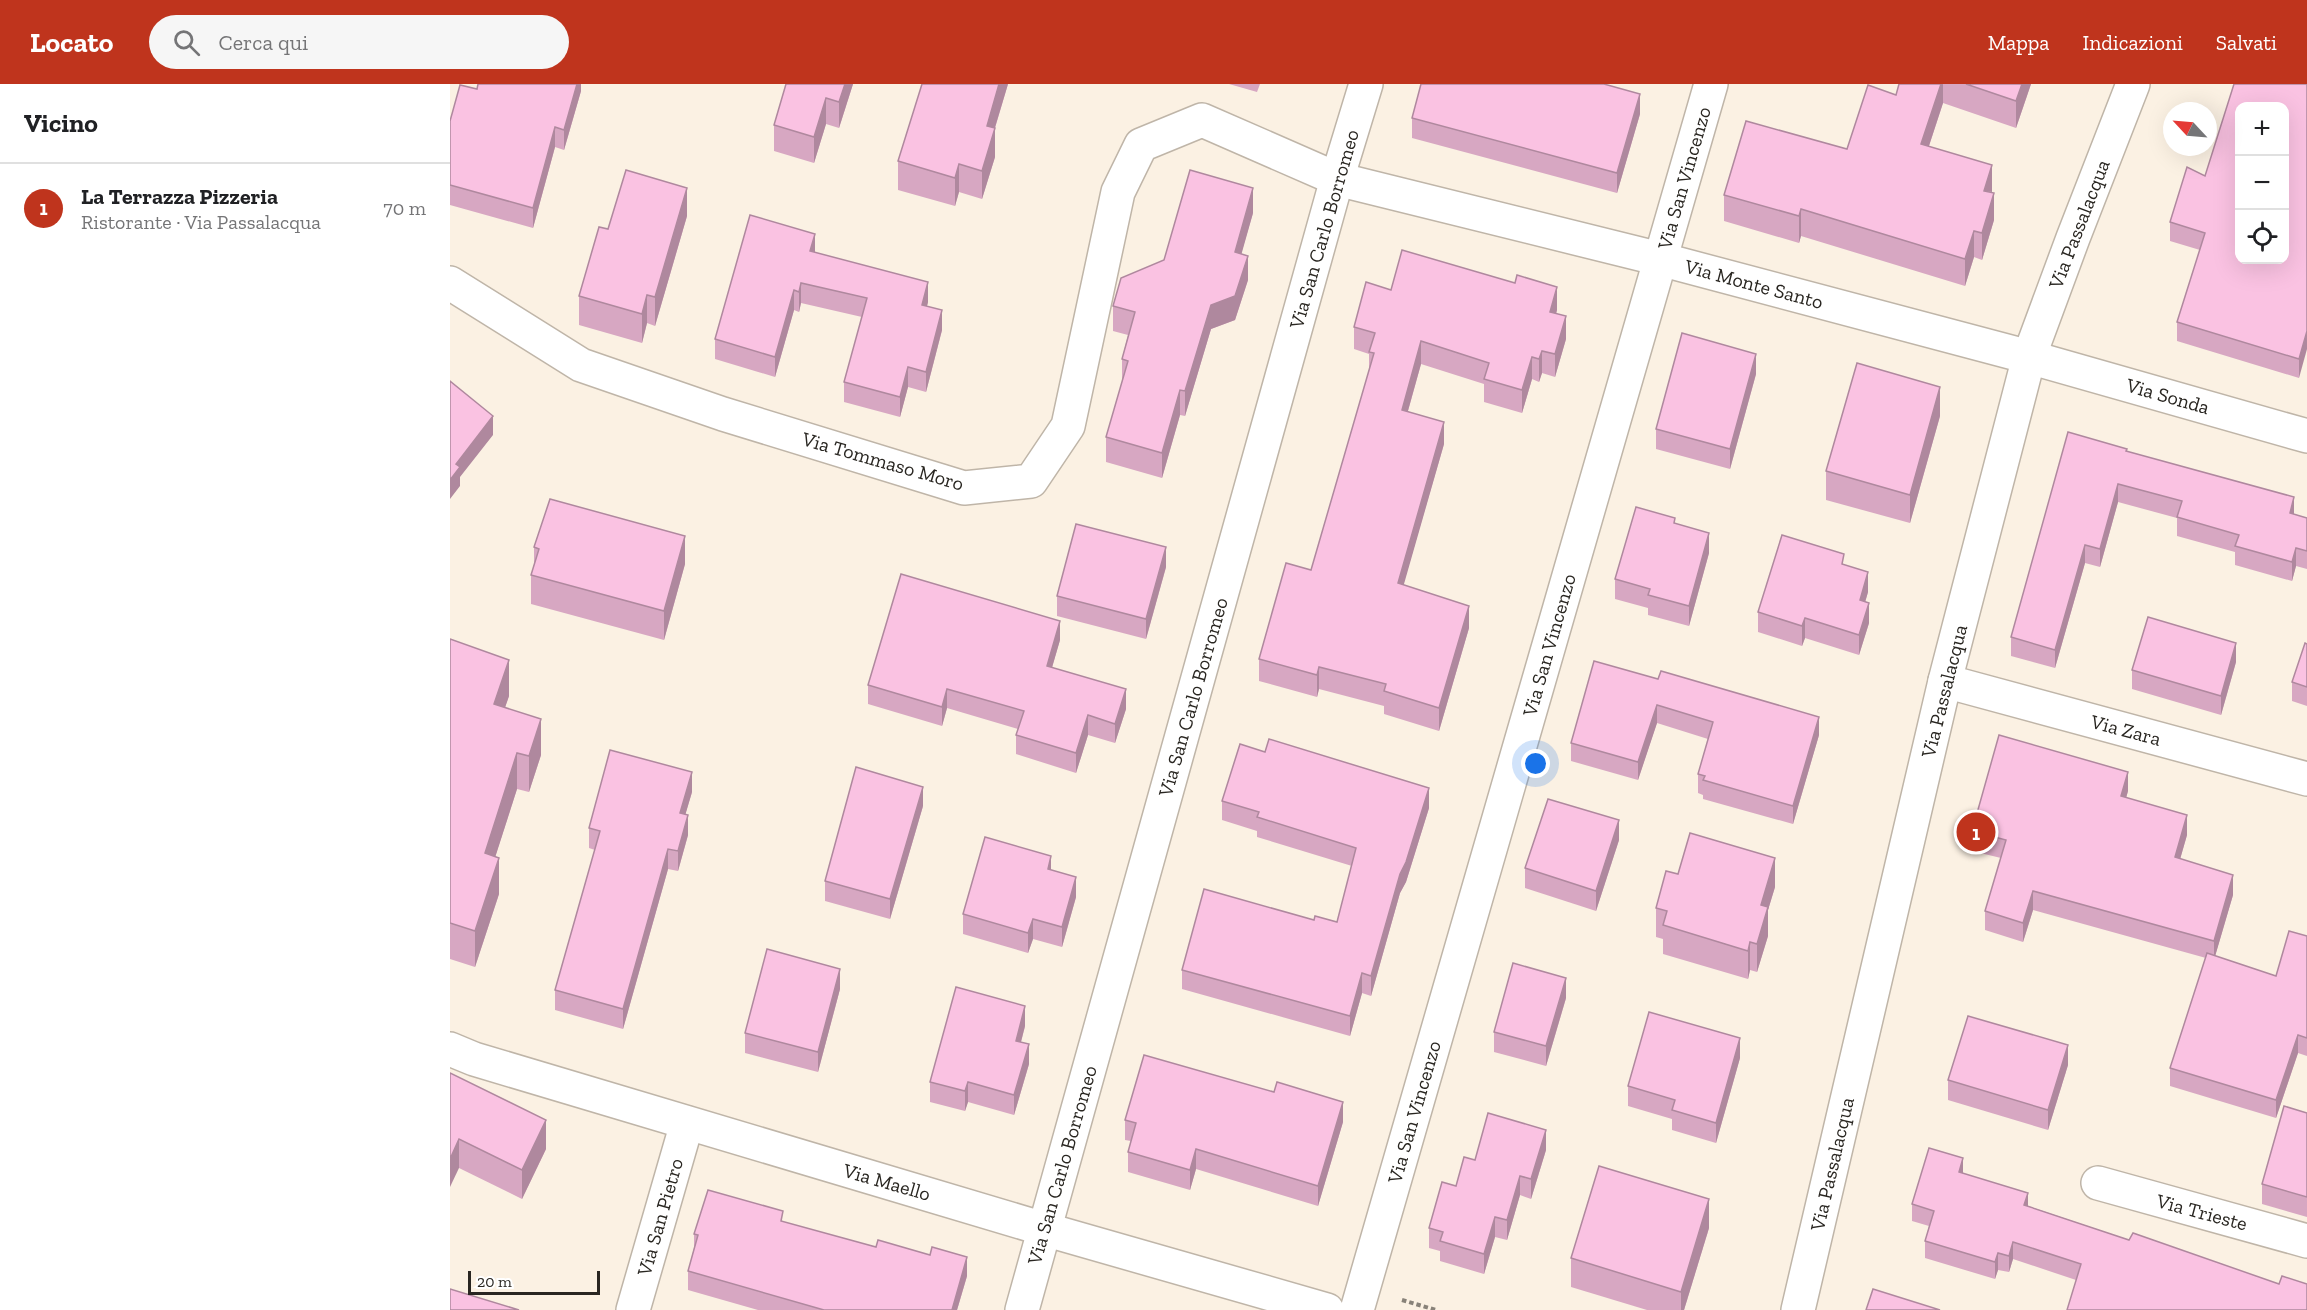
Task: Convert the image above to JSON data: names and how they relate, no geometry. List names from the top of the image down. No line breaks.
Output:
{"streets":{"street":["Via San Vincenzo","Via Passalacqua","Via San Carlo Borromeo","Via Monte Santo","Via Sonda","Via Tommaso Moro","Via Zara","Via Maello","Via Trieste","Via San Pietro"]},"crossings":[["Via San Vincenzo","Via Monte Santo"],["Via Passalacqua","Via Monte Santo"],["Via Passalacqua","Via Sonda"],["Via Passalacqua","Via Zara"],["Via San Carlo Borromeo","Via Monte Santo"],["Via San Carlo Borromeo","Via Tommaso Moro"],["Via San Carlo Borromeo","Via Maello"],["Via Monte Santo","Via Sonda"],["Via Monte Santo","Via Tommaso Moro"],["Via Maello","Via San Pietro"]],"scale_bar":"20 m","north":"top left","page":{"header":"Locato","search":"Cerca qui","nav":["Mappa","Indicazioni","Salvati"],"heading":"Vicino","map_buttons":["+","−"],"list":[{"mark":"1","name":"La Terrazza Pizzeria","note":"Ristorante · Via Passalacqua","value":"70 m"}],"pins":"1","scale":"20 m"}}
